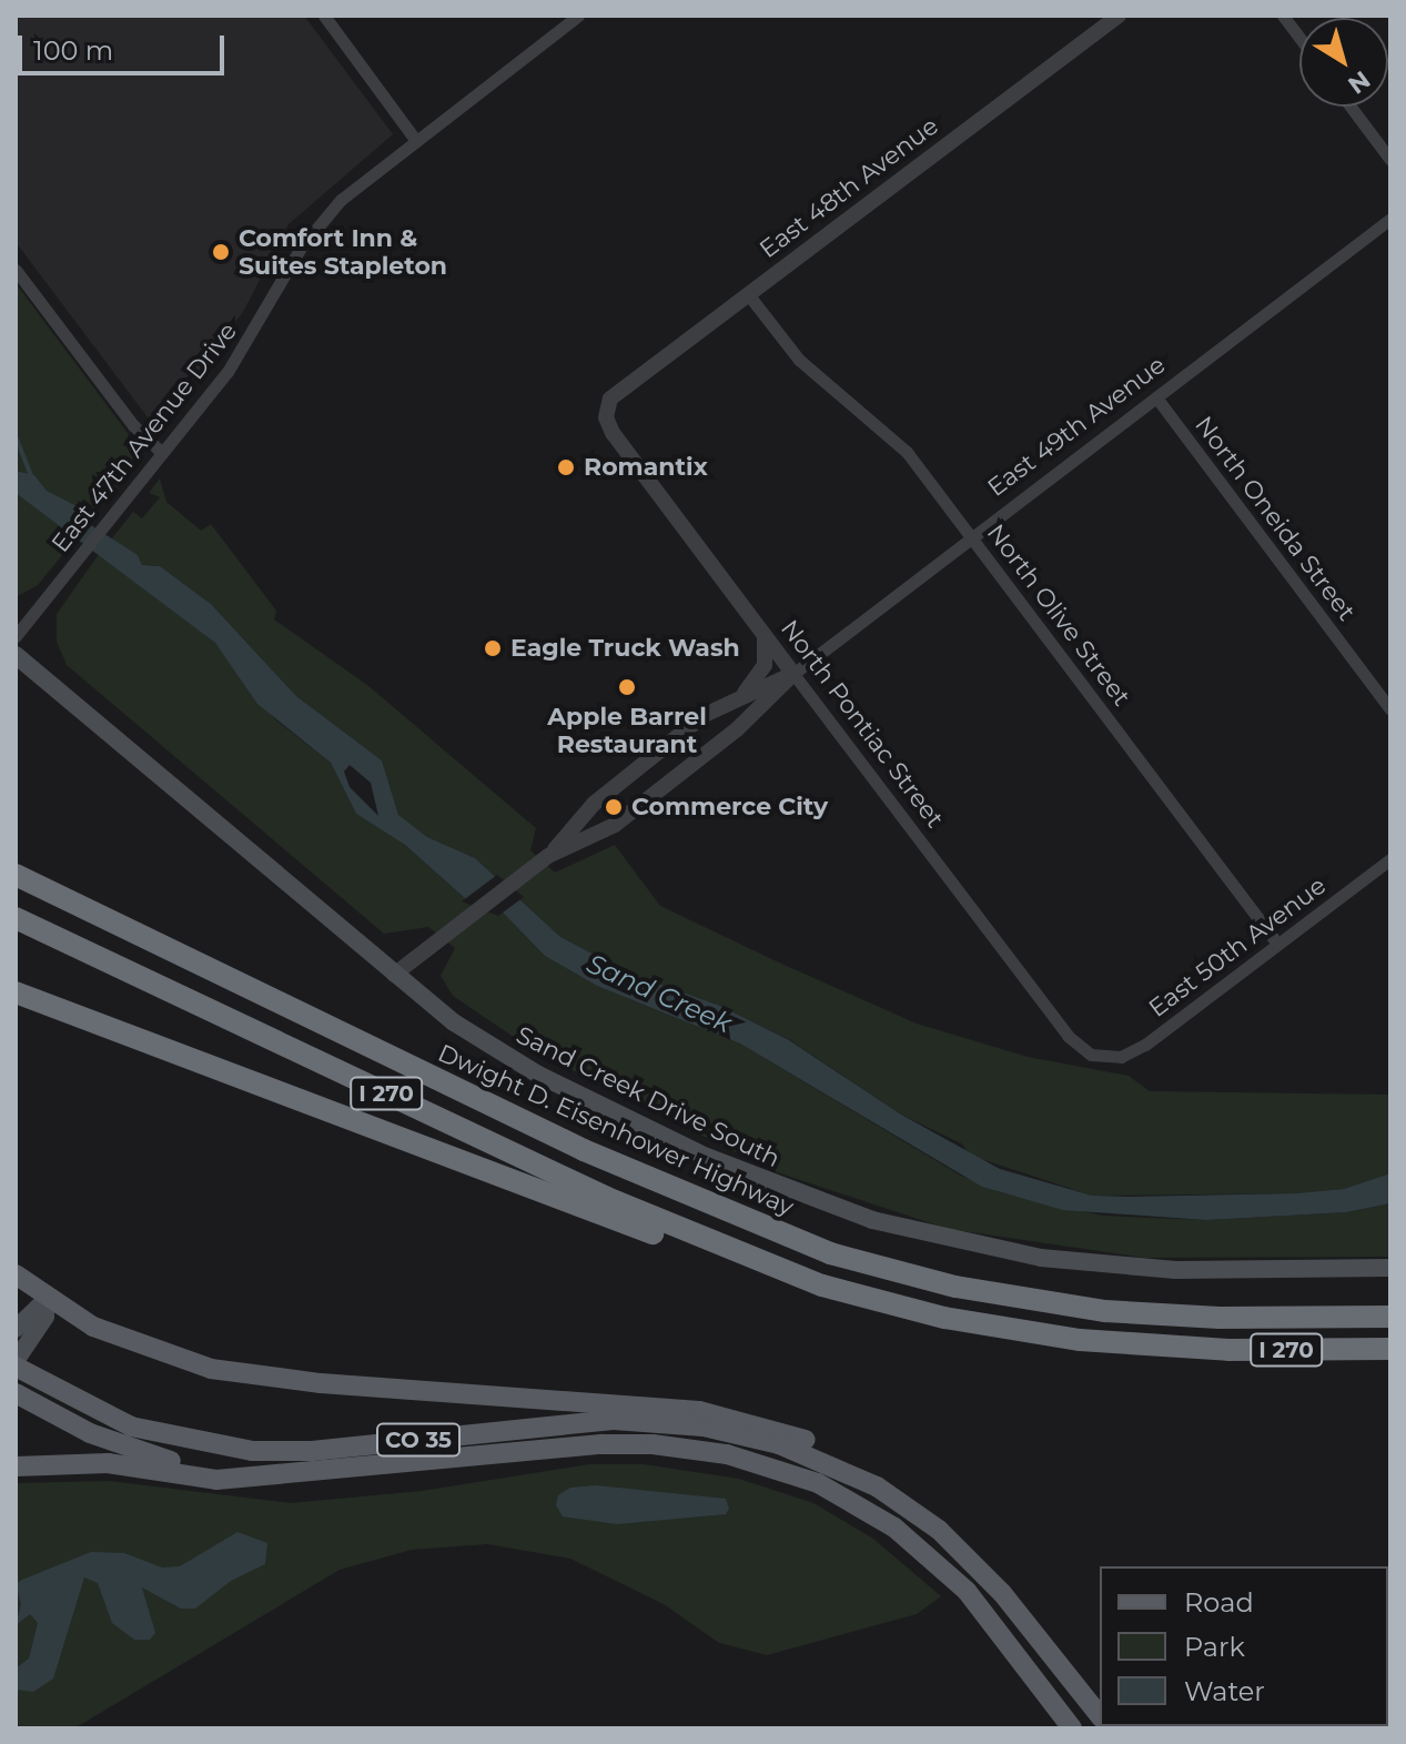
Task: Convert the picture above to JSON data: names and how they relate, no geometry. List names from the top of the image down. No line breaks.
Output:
{"streets":{"highway":["I 270","Dwight D. Eisenhower Highway"],"main road":["Sand Creek Drive South","CO 35"],"street":["East 48th Avenue","East 49th Avenue","East 47th Avenue Drive","North Oneida Street","North Olive Street","North Pontiac Street","East 50th Avenue"]},"crossings":[["East 48th Avenue","North Olive Street"],["East 48th Avenue","North Pontiac Street"],["East 49th Avenue","North Oneida Street"],["East 49th Avenue","North Olive Street"],["East 49th Avenue","North Pontiac Street"],["East 49th Avenue","Sand Creek Drive South"],["North Olive Street","East 50th Avenue"],["North Pontiac Street","East 50th Avenue"]],"water":["Sand Creek"],"places":["Comfort Inn & Suites Stapleton","Romantix","Eagle Truck Wash","Apple Barrel Restaurant","Commerce City"],"legend":["Road","Park","Water"],"scale_bar":"100 m","north":"bottom right"}
